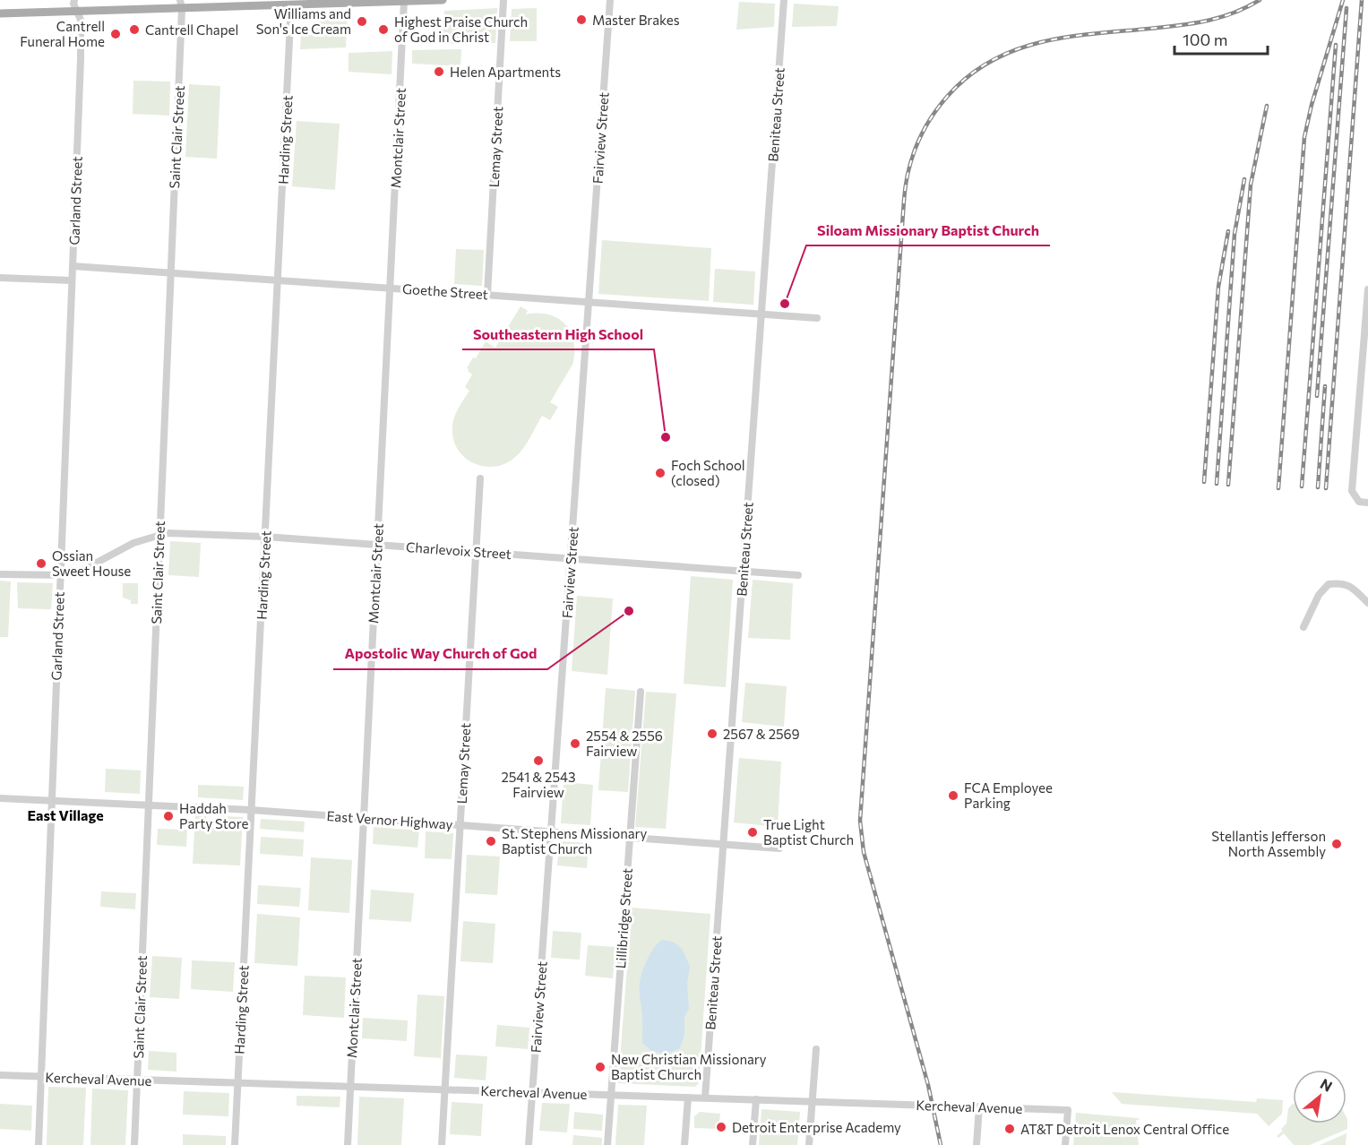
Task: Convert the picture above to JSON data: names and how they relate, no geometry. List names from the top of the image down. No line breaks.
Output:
{"streets":{"street":["Beniteau Street","Saint Clair Street","Montclair Street","Fairview Street","Harding Street","Lemay Street","Garland Street","Goethe Street","Charlevoix Street","East Vernor Highway","Lillibridge Street","Kercheval Avenue"]},"crossings":[["Beniteau Street","Goethe Street"],["Beniteau Street","Charlevoix Street"],["Beniteau Street","East Vernor Highway"],["Beniteau Street","Kercheval Avenue"],["Saint Clair Street","Goethe Street"],["Saint Clair Street","Charlevoix Street"],["Saint Clair Street","East Vernor Highway"],["Saint Clair Street","Kercheval Avenue"],["Montclair Street","Goethe Street"],["Montclair Street","Charlevoix Street"],["Montclair Street","East Vernor Highway"],["Montclair Street","Kercheval Avenue"],["Fairview Street","Goethe Street"],["Fairview Street","Charlevoix Street"],["Fairview Street","East Vernor Highway"],["Fairview Street","Kercheval Avenue"],["Harding Street","Goethe Street"],["Harding Street","Charlevoix Street"],["Harding Street","East Vernor Highway"],["Harding Street","Kercheval Avenue"],["Lemay Street","Goethe Street"],["Lemay Street","Charlevoix Street"],["Lemay Street","East Vernor Highway"],["Lemay Street","Kercheval Avenue"],["Garland Street","Goethe Street"],["Garland Street","Charlevoix Street"],["Garland Street","East Vernor Highway"],["Garland Street","Kercheval Avenue"],["East Vernor Highway","Lillibridge Street"],["Lillibridge Street","Kercheval Avenue"]],"districts":["East Village"],"places":["Master Brakes","Williams and Son's Ice Cream","Cantrell Chapel","Highest Praise Church of God in Christ","Cantrell Funeral Home","Helen Apartments","Siloam Missionary Baptist Church","Southeastern High School","Foch School (closed)","Ossian Sweet House","Apostolic Way Church of God","2567 & 2569","2554 & 2556 Fairview","2541 & 2543 Fairview","FCA Employee Parking","Haddah Party Store","True Light Baptist Church","St. Stephens Missionary Baptist Church","Stellantis Jefferson North Assembly","New Christian Missionary Baptist Church","Detroit Enterprise Academy","AT&T Detroit Lenox Central Office"],"scale_bar":"100 m","north":"top right"}
